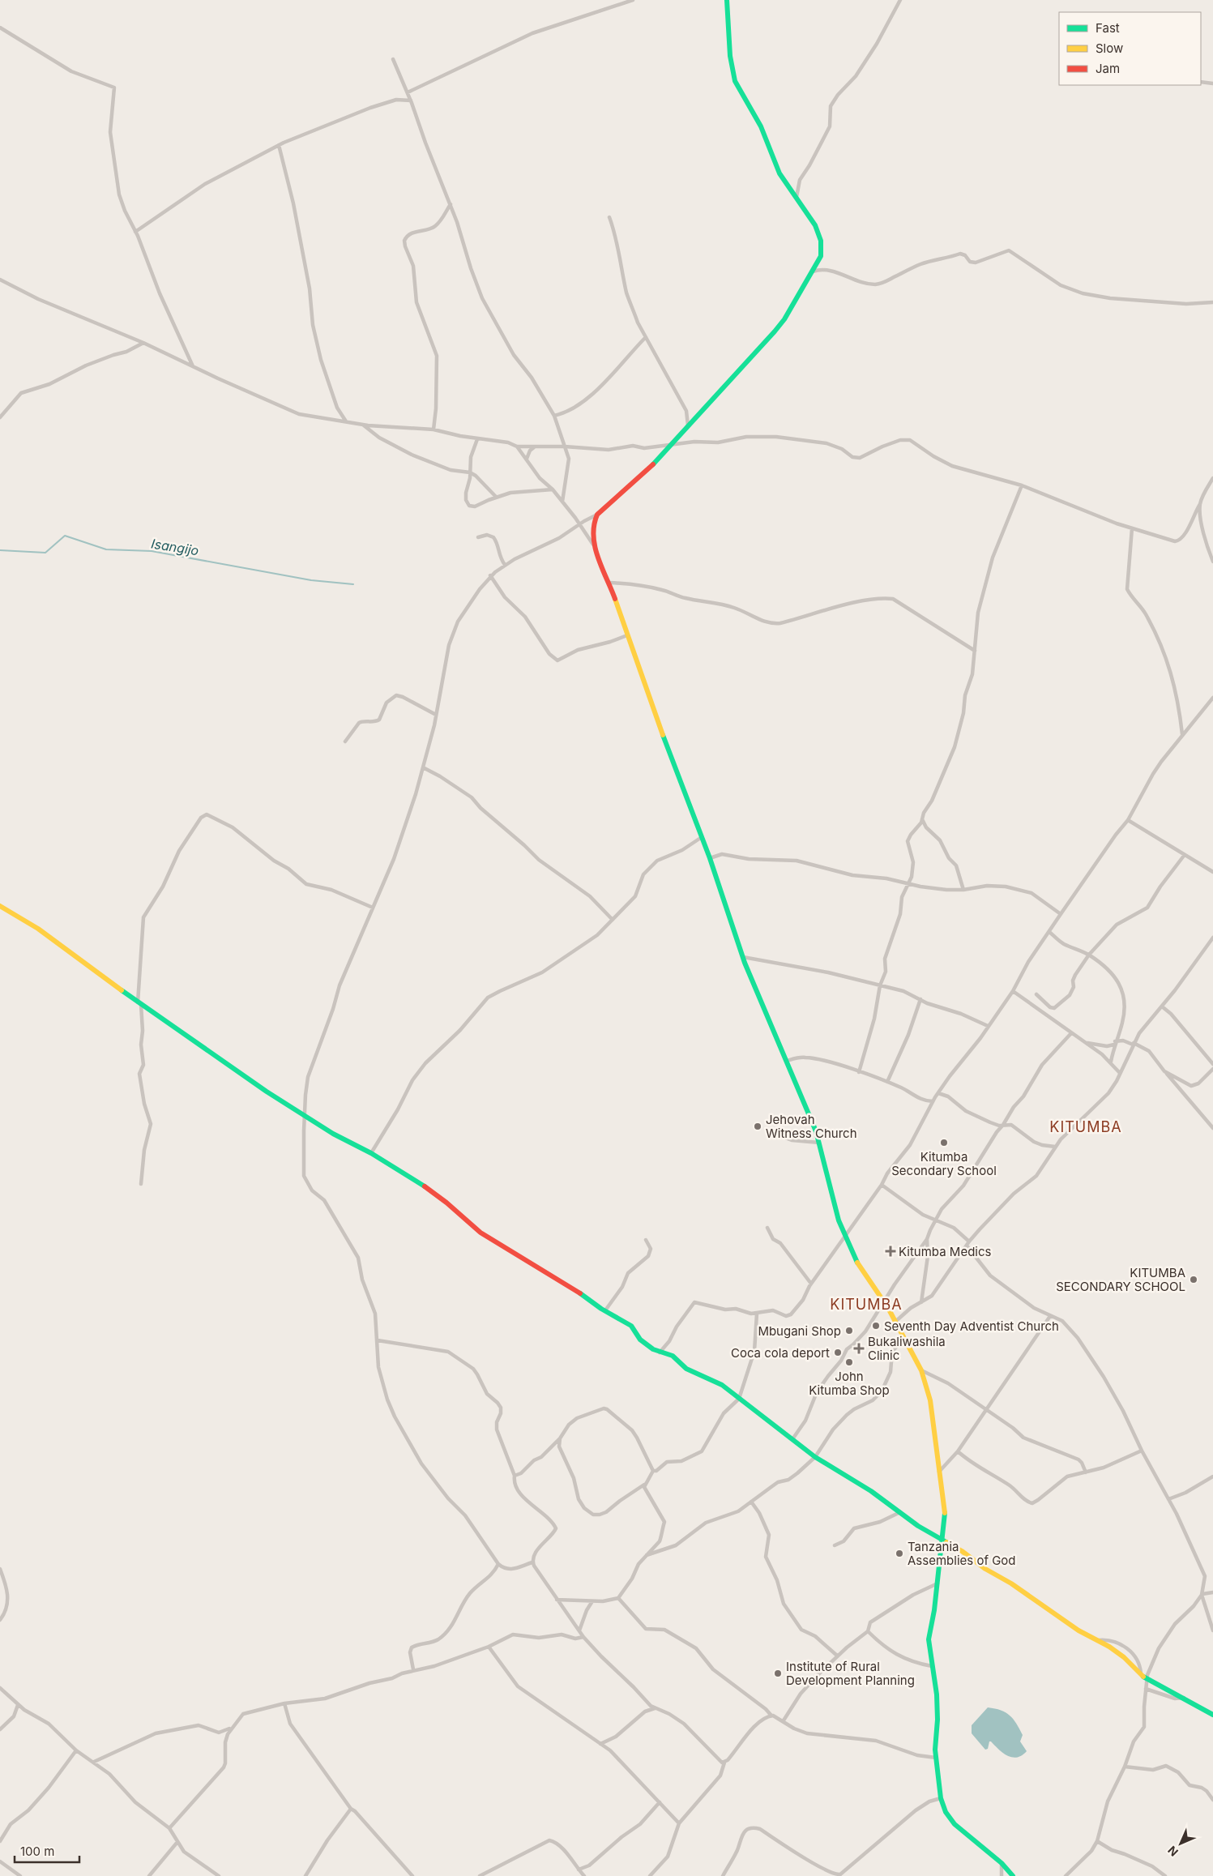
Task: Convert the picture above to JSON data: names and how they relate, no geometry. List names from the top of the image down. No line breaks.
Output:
{"districts":["KITUMBA","KITUMBA"],"water":["Isangijo"],"places":{"other":["Jehovah Witness Church","Kitumba Secondary School","KITUMBA SECONDARY SCHOOL","Seventh Day Adventist Church","Mbugani Shop","Coca cola deport","John Kitumba Shop","Tanzania Assemblies of God","Institute of Rural Development Planning"],"health":["Kitumba Medics","Bukaliwashila Clinic"]},"legend":["Fast","Slow","Jam"],"scale_bar":"100 m","north":"bottom left"}
